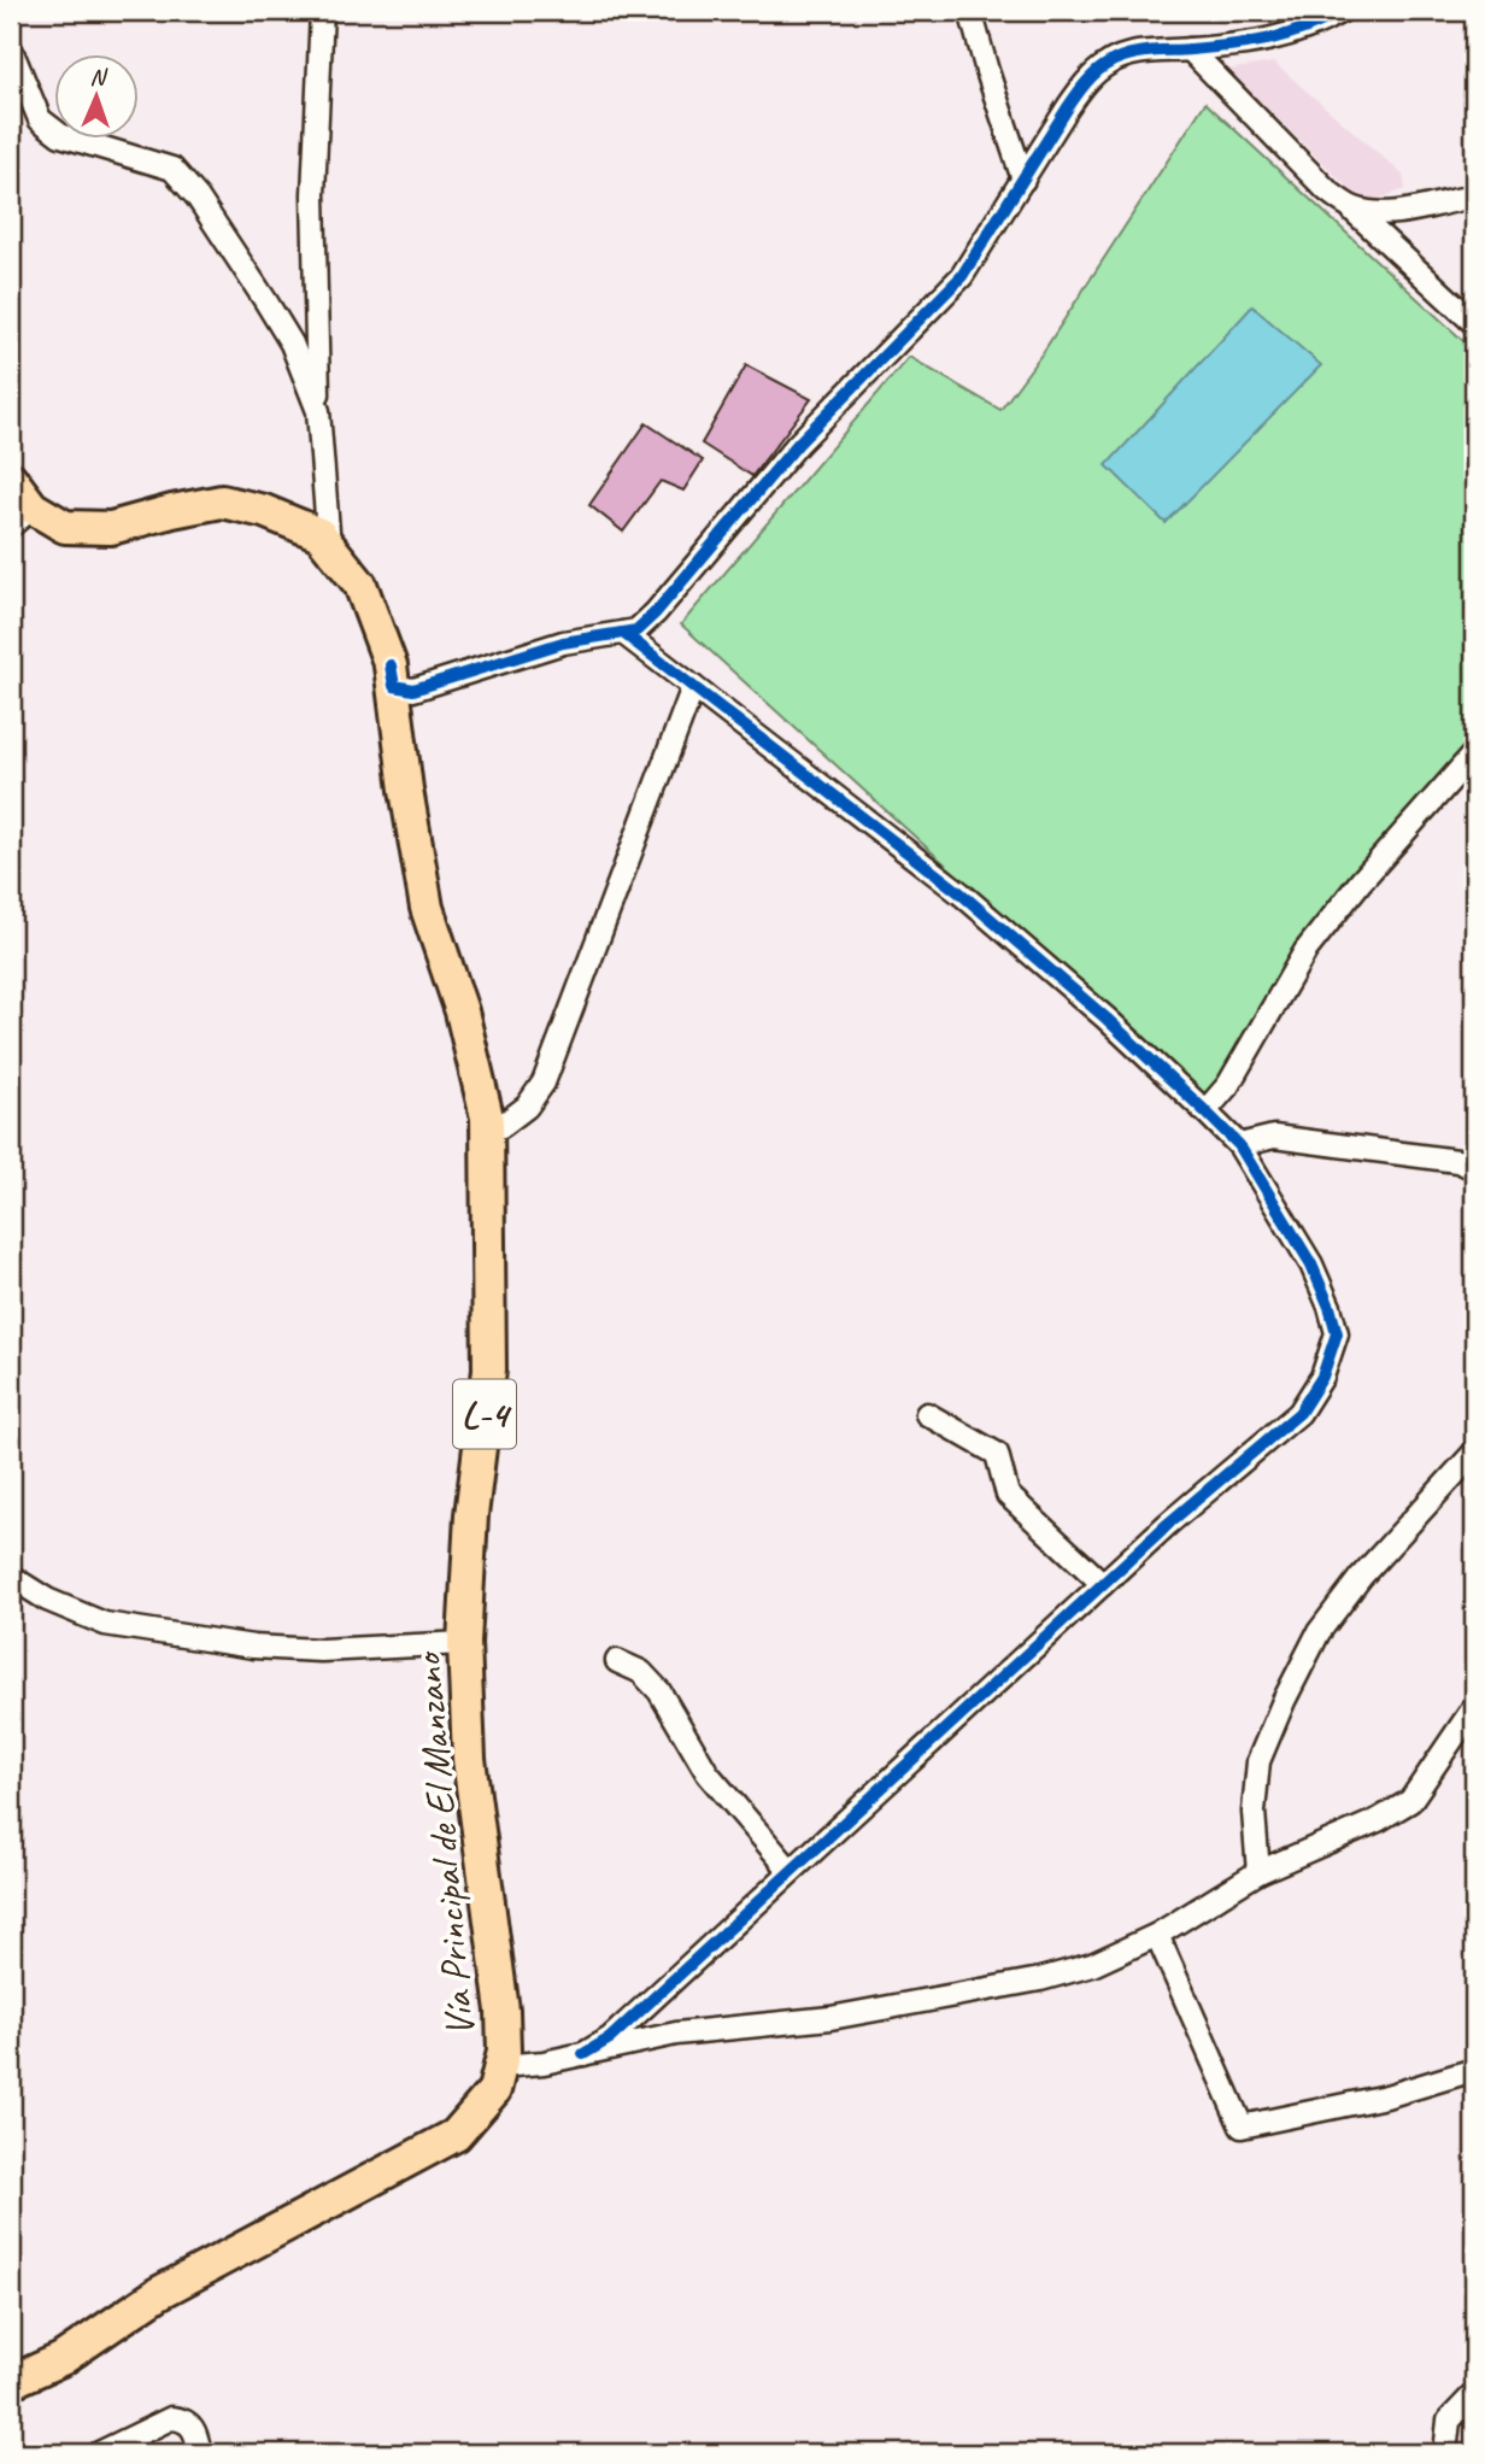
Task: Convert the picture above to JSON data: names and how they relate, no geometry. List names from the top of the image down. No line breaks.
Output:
{"streets":{"main road":["L-4","Vía Principal de El Manzano"]},"north":"top"}
